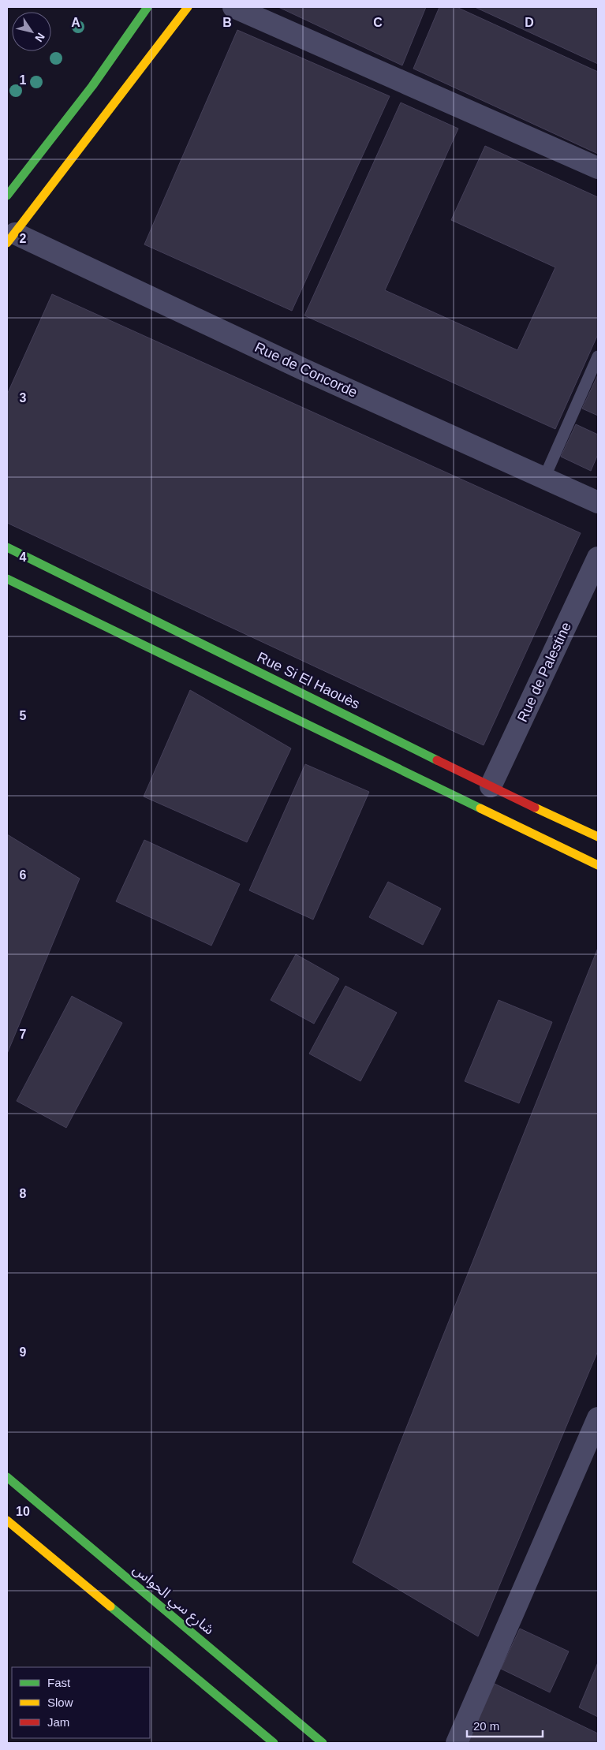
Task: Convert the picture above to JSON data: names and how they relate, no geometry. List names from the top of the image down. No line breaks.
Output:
{"streets":{"street":["Rue de Concorde","Rue de Palestine","Rue Si El Haouès","شارع سي الحواس"]},"crossings":[["Rue de Palestine","Rue Si El Haouès"]],"legend":["Fast","Slow","Jam"],"scale_bar":"20 m","north":"bottom right","grid":{"columns":["A","B","C","D"],"rows":["1","2","3","4","5","6","7","8","9","10"]}}
